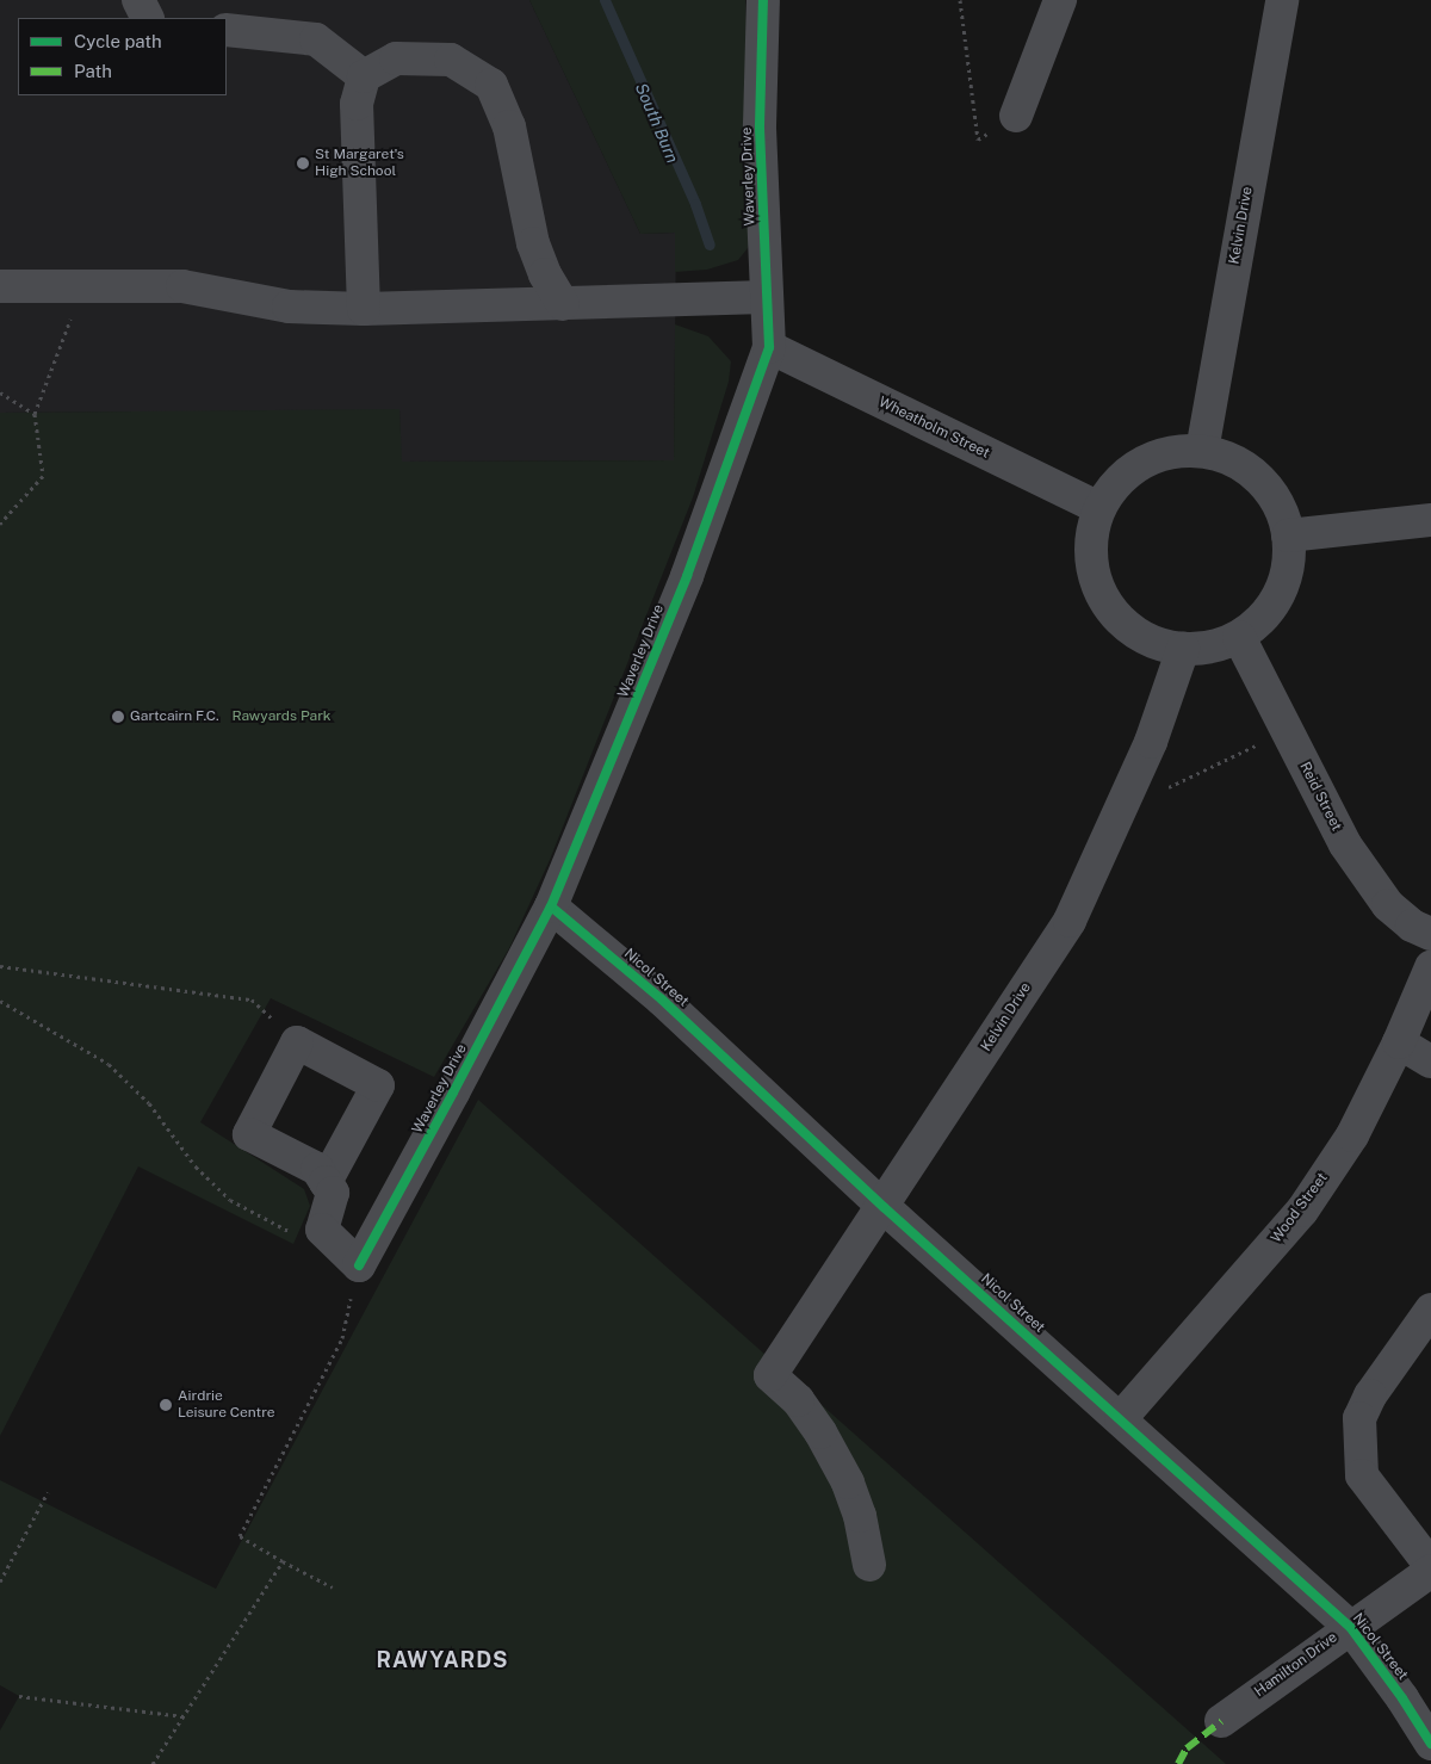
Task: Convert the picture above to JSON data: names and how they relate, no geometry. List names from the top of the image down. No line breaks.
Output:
{"streets":{"street":["Waverley Drive","Kelvin Drive","Wheatholm Street","Reid Street","Nicol Street","Wood Street","Hamilton Drive"]},"crossings":[["Waverley Drive","Wheatholm Street"],["Waverley Drive","Nicol Street"],["Kelvin Drive","Wheatholm Street"],["Kelvin Drive","Reid Street"],["Kelvin Drive","Nicol Street"],["Wheatholm Street","Reid Street"],["Nicol Street","Wood Street"],["Nicol Street","Hamilton Drive"]],"districts":["RAWYARDS"],"water":["South Burn"],"parks":["Rawyards Park"],"places":["St Margaret's High School","Gartcairn F.C.","Airdrie Leisure Centre"],"legend":["Cycle path","Path"]}
